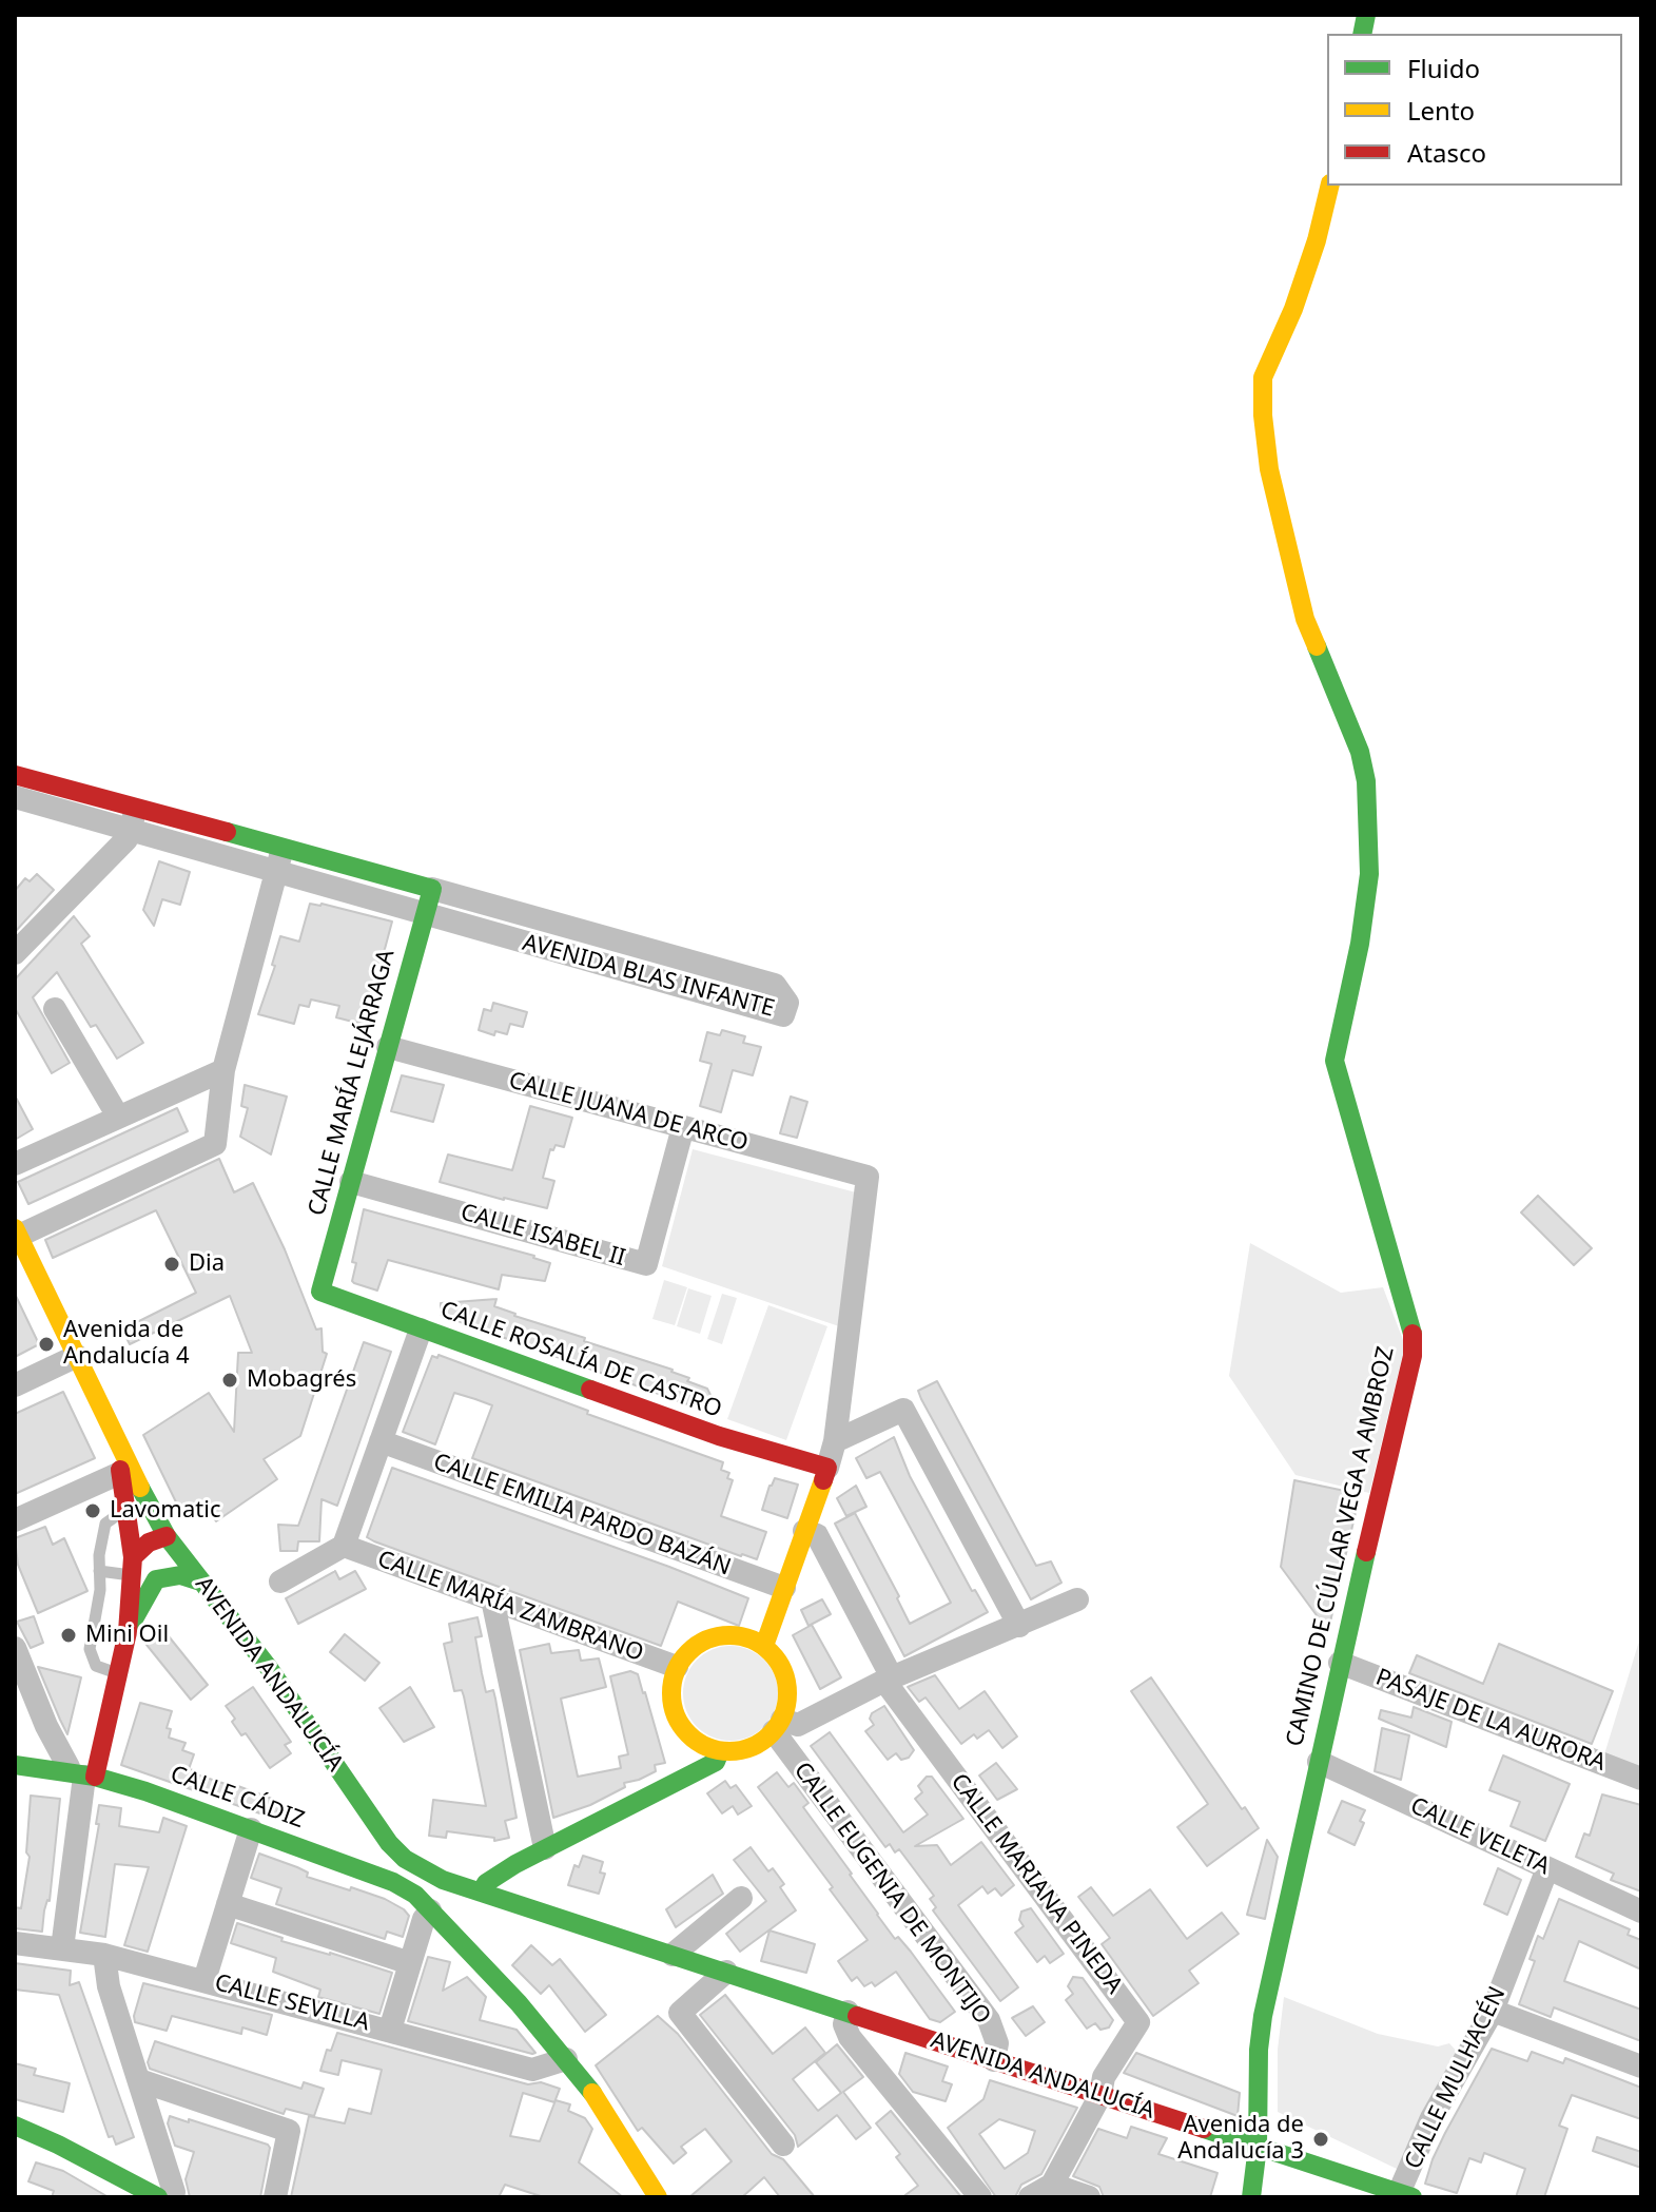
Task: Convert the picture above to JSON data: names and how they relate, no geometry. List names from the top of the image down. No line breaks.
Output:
{"streets":{"street":["AVENIDA BLAS INFANTE","CALLE MARÍA LEJÁRRAGA","CALLE JUANA DE ARCO","CALLE ISABEL II","CALLE ROSALÍA DE CASTRO","CALLE EMILIA PARDO BAZÁN","CAMINO DE CÚLLAR VEGA A AMBROZ","CALLE MARÍA ZAMBRANO","AVENIDA ANDALUCÍA","PASAJE DE LA AURORA","CALLE CÁDIZ","CALLE VELETA","CALLE MARIANA PINEDA","CALLE EUGENIA DE MONTIJO","CALLE SEVILLA","CALLE MULHACÉN"]},"crossings":[["AVENIDA BLAS INFANTE","CALLE MARÍA LEJÁRRAGA"],["CALLE MARÍA LEJÁRRAGA","CALLE JUANA DE ARCO"],["CALLE MARÍA LEJÁRRAGA","CALLE ISABEL II"],["CALLE MARÍA LEJÁRRAGA","CALLE ROSALÍA DE CASTRO"],["CALLE JUANA DE ARCO","CALLE ISABEL II"],["CAMINO DE CÚLLAR VEGA A AMBROZ","AVENIDA ANDALUCÍA"],["CAMINO DE CÚLLAR VEGA A AMBROZ","PASAJE DE LA AURORA"],["CAMINO DE CÚLLAR VEGA A AMBROZ","CALLE VELETA"],["CALLE MARÍA ZAMBRANO","CALLE EUGENIA DE MONTIJO"],["AVENIDA ANDALUCÍA","CALLE MARIANA PINEDA"],["AVENIDA ANDALUCÍA","CALLE EUGENIA DE MONTIJO"],["AVENIDA ANDALUCÍA","CALLE MULHACÉN"],["CALLE VELETA","CALLE MULHACÉN"]],"places":["Dia","Avenida de Andalucía 4","Mobagrés","Lavomatic","Mini Oil","Avenida de Andalucía 3"],"legend":["Fluido","Lento","Atasco"]}
